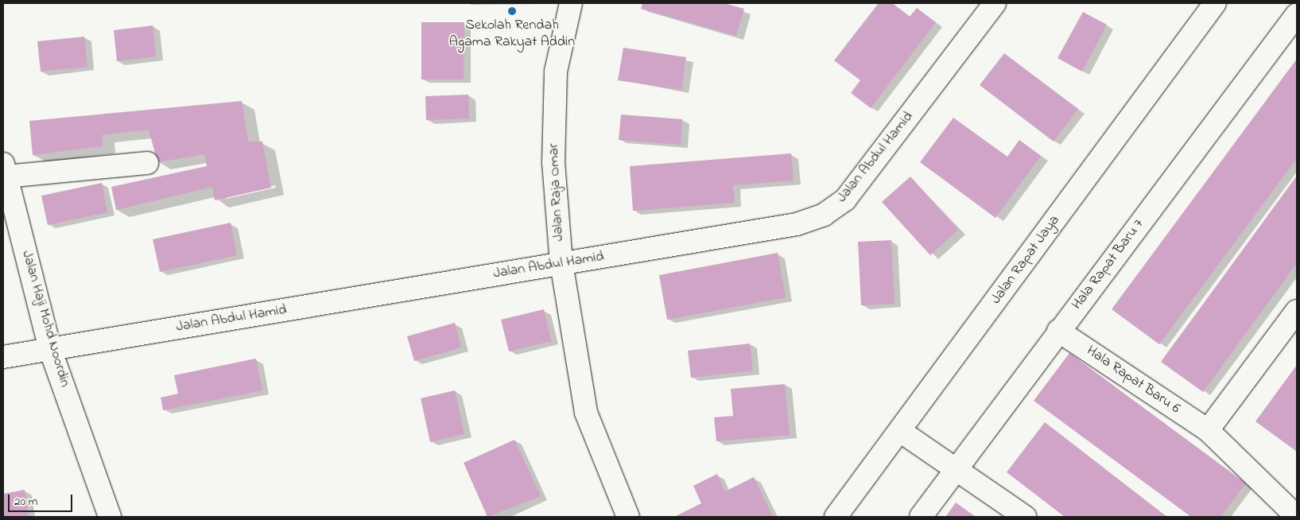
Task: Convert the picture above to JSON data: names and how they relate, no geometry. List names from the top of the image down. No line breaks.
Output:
{"streets":{"street":["Jalan Abdul Hamid","Jalan Raja Omar","Jalan Rapat Jaya","Hala Rapat Baru 7","Jalan Haji Mohd Noordin","Hala Rapat Baru 6"]},"crossings":[["Jalan Abdul Hamid","Jalan Raja Omar"],["Jalan Abdul Hamid","Jalan Haji Mohd Noordin"],["Hala Rapat Baru 7","Hala Rapat Baru 6"]],"places":["Sekolah Rendah Agama Rakyat Addin"],"scale_bar":"20 m"}
